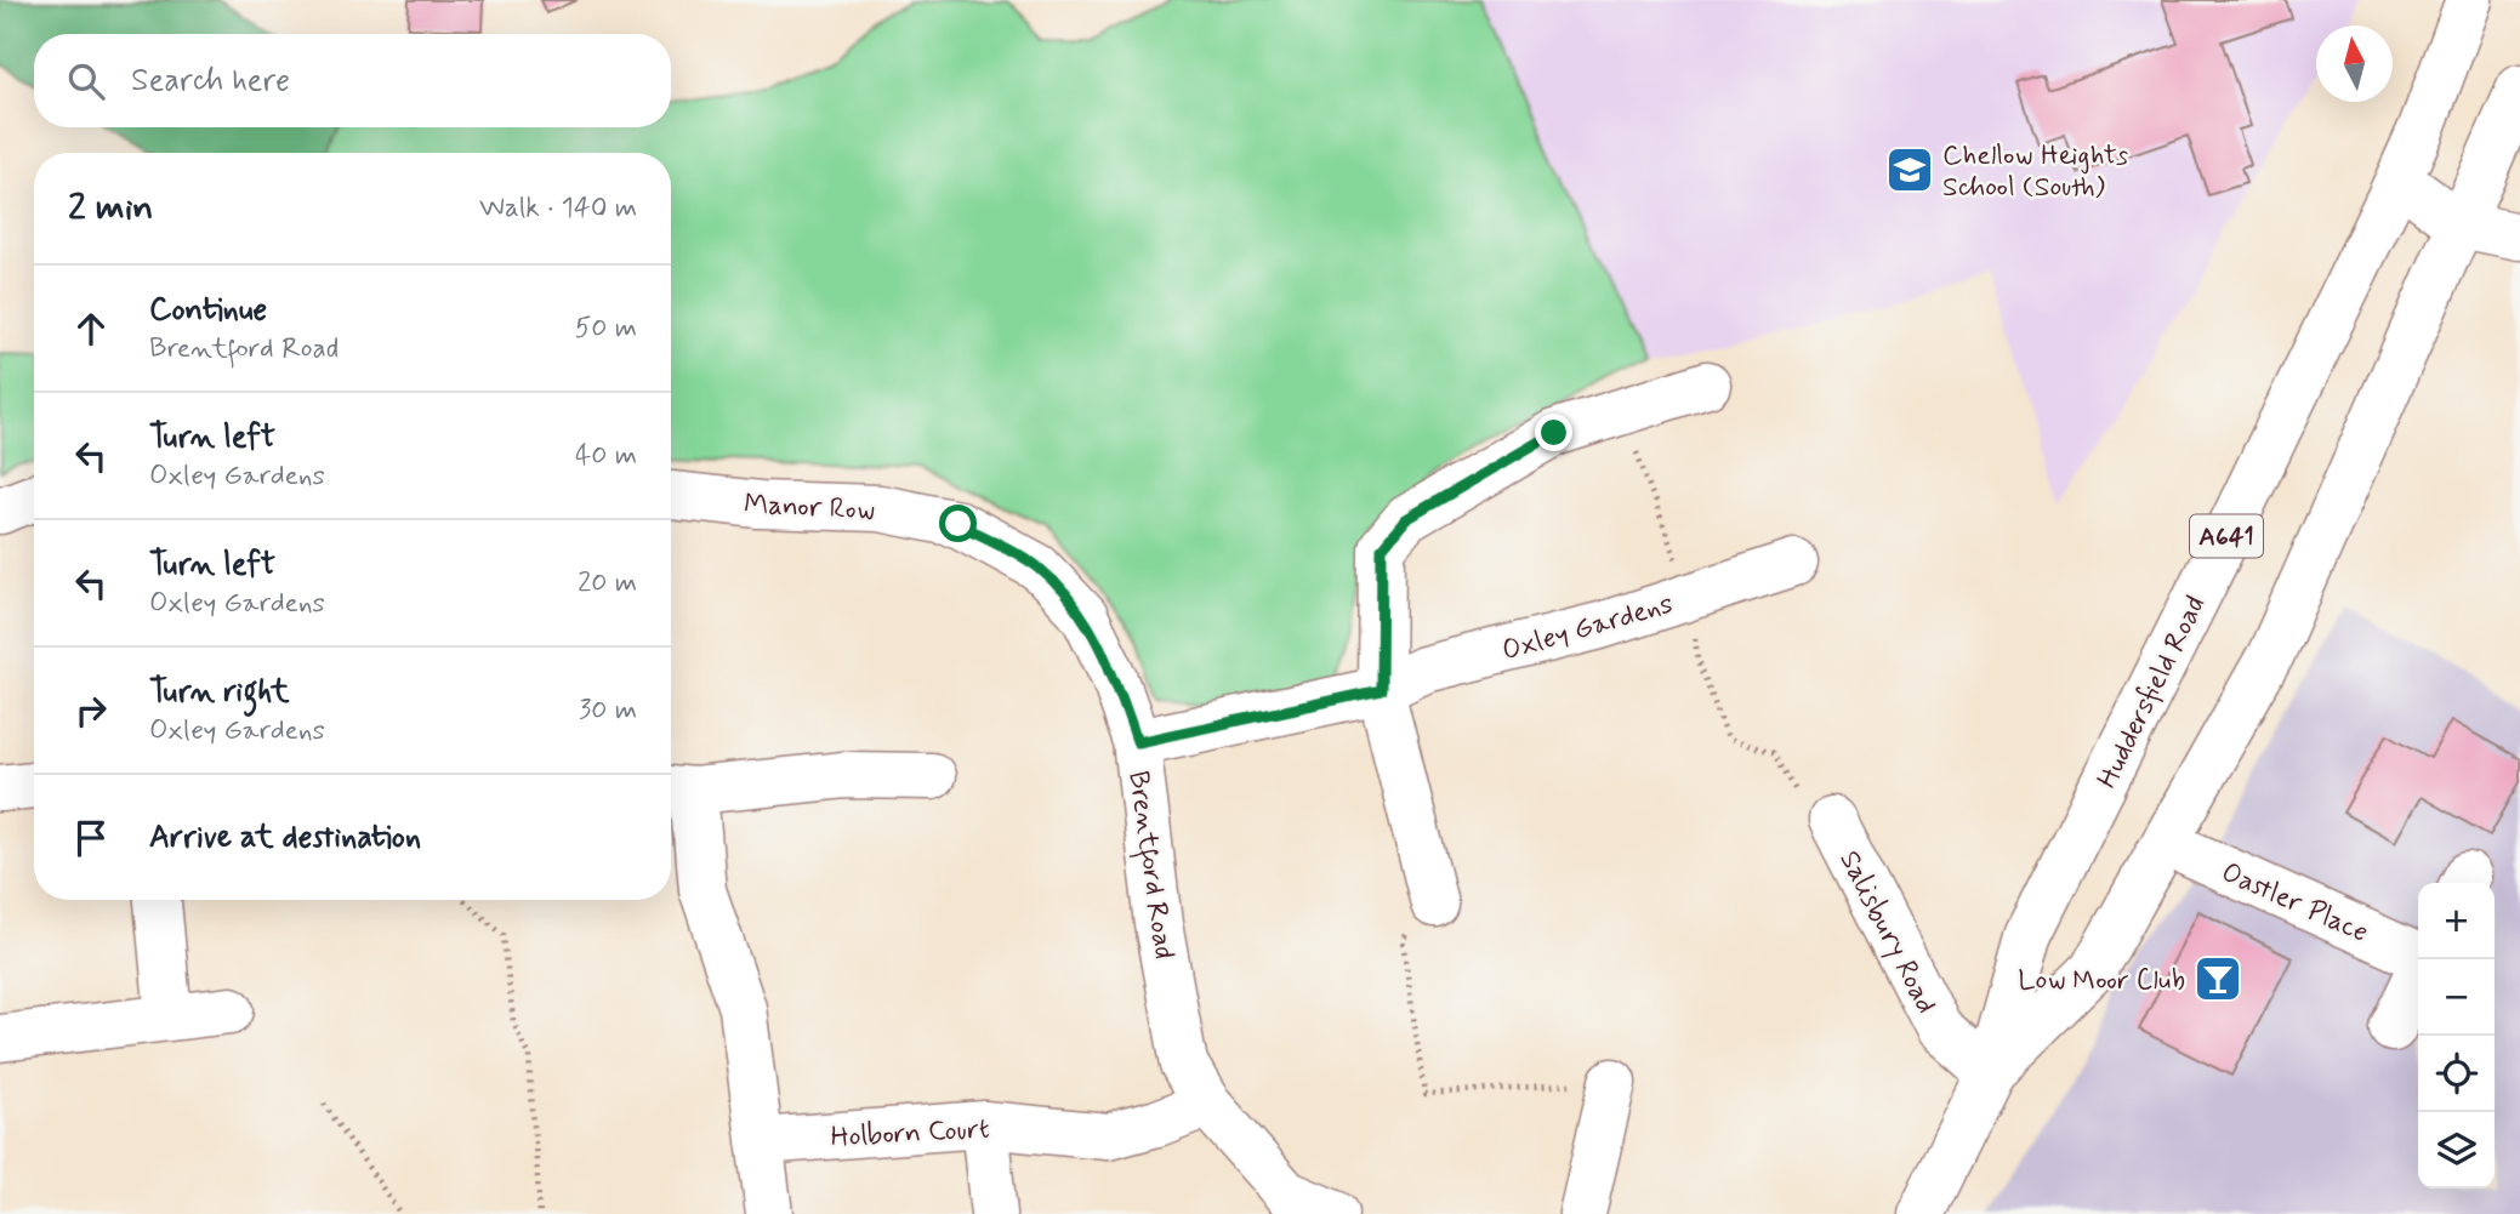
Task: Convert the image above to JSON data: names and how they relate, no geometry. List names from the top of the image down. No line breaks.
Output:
{"streets":{"street":["Manor Row","A641","Oxley Gardens","Huddersfield Road","Brentford Road","Oastler Place","Salisbury Road","Holborn Court"]},"crossings":[["Manor Row","Brentford Road"],["Oxley Gardens","Brentford Road"],["Huddersfield Road","Oastler Place"],["Huddersfield Road","Salisbury Road"],["Brentford Road","Holborn Court"]],"places":{"school or university":["Chellow Heights School (South)"],"bar":["Low Moor Club"]},"north":"top","page":{"search":"Search here","heading":["2 min","Walk · 140 m"],"list":[["Continue","Brentford Road","50 m"],["Turn left","Oxley Gardens","40 m"],["Turn left","Oxley Gardens","20 m"],["Turn right","Oxley Gardens","30 m"],"Arrive at destination"],"map_buttons":["+","−"]}}
